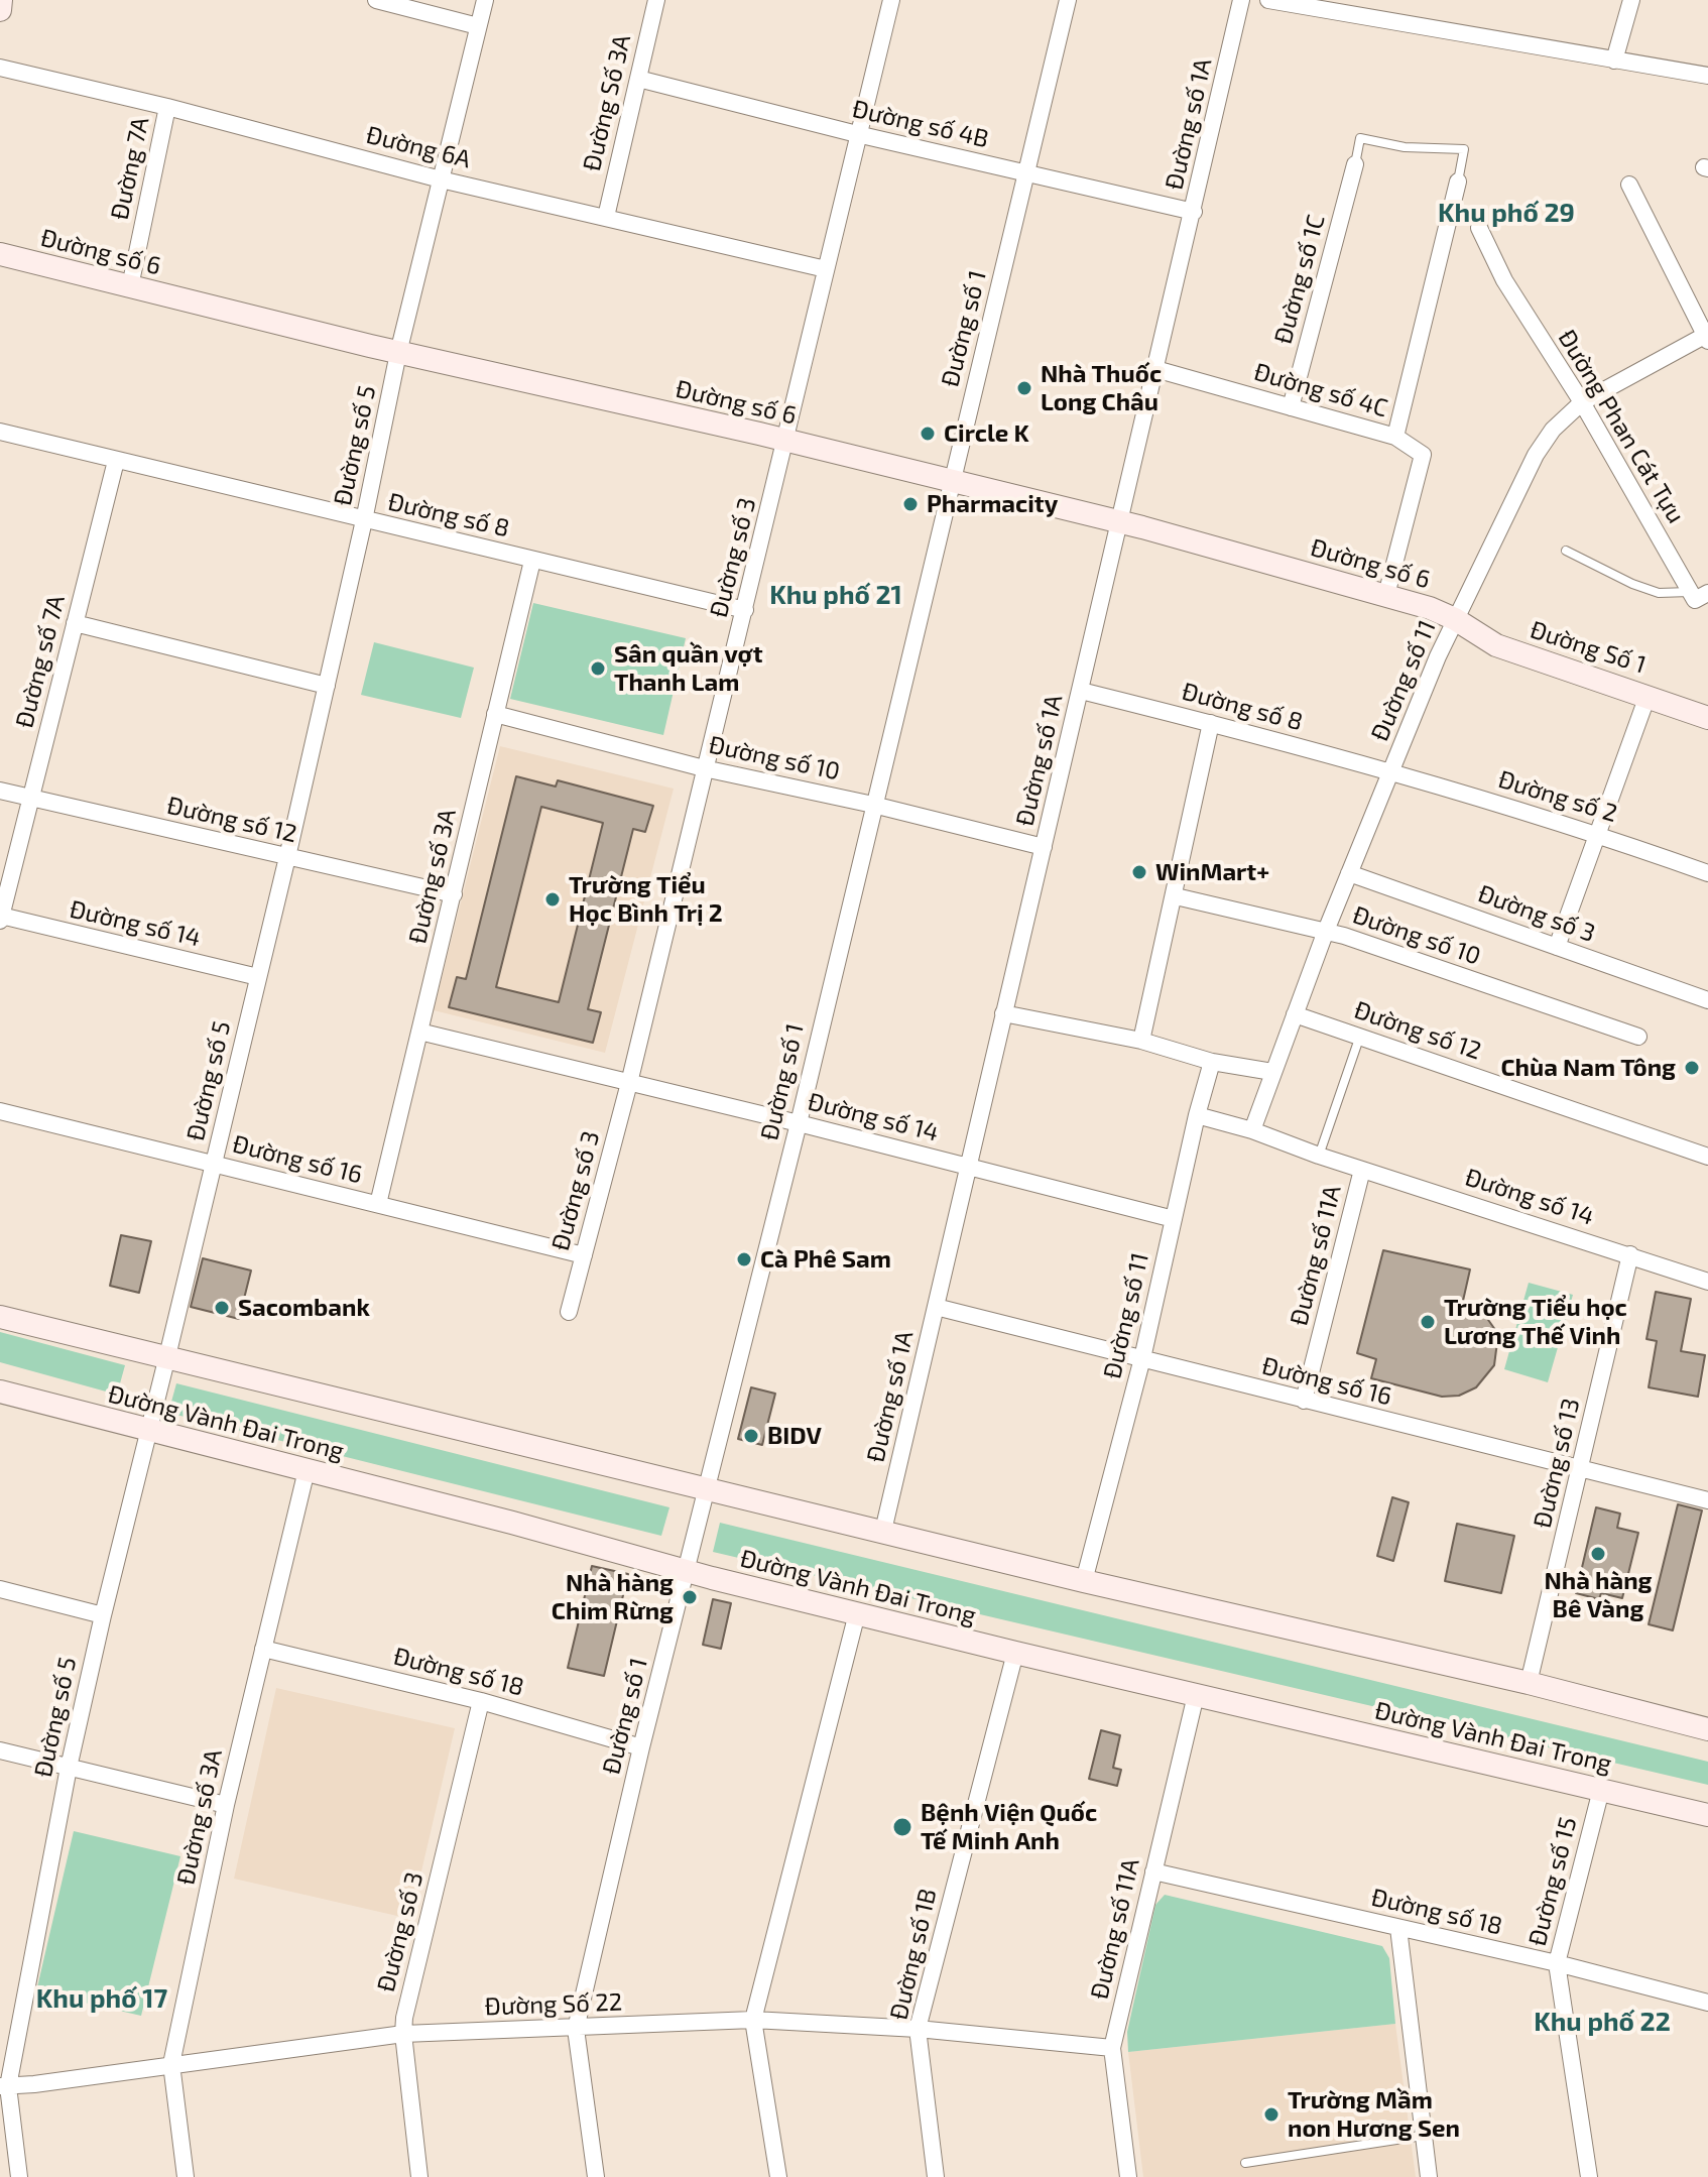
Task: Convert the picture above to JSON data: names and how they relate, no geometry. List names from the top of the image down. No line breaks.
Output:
{"streets":{"street":["Đường Số 3A","Đường số 4B","Đường số 1A","Đường 6A","Đường 7A","Đường số 6","Đường số 1C","Đường số 1","Đường số 4C","Đường Phan Cát Tựu","Đường số 5","Đường số 8","Đường số 3","Đường Số 1","Đường số 7A","Đường số 11","Đường số 10","Đường số 2","Đường số 12","Đường số 3A","Đường số 14","Đường số 16","Đường số 11A","Đường Vành Đai Trong","Đường số 13","Đường số 18","Đường số 15","Đường số 1B","Đường Số 22"]},"crossings":[["Đường Số 3A","Đường số 4B"],["Đường Số 3A","Đường 6A"],["Đường số 4B","Đường số 1A"],["Đường số 4B","Đường số 1"],["Đường số 4B","Đường số 3"],["Đường số 1A","Đường số 6"],["Đường số 1A","Đường số 4C"],["Đường số 1A","Đường số 8"],["Đường số 1A","Đường số 10"],["Đường số 1A","Đường số 14"],["Đường số 1A","Đường số 16"],["Đường số 1A","Đường Vành Đai Trong"],["Đường 6A","Đường 7A"],["Đường 6A","Đường số 5"],["Đường 6A","Đường số 3"],["Đường 7A","Đường số 6"],["Đường số 6","Đường số 1"],["Đường số 6","Đường số 4C"],["Đường số 6","Đường số 5"],["Đường số 6","Đường số 3"],["Đường số 6","Đường Số 1"],["Đường số 6","Đường số 11"],["Đường số 1C","Đường số 4C"],["Đường số 1","Đường số 10"],["Đường số 1","Đường số 14"],["Đường số 1","Đường Vành Đai Trong"],["Đường số 1","Đường số 18"],["Đường số 1","Đường Số 22"],["Đường Phan Cát Tựu","Đường số 11"],["Đường số 5","Đường số 8"],["Đường số 5","Đường số 12"],["Đường số 5","Đường số 14"],["Đường số 5","Đường số 16"],["Đường số 5","Đường Vành Đai Trong"],["Đường số 5","Đường Số 22"],["Đường số 8","Đường số 3"],["Đường số 8","Đường số 7A"],["Đường số 8","Đường số 11"],["Đường số 8","Đường số 2"],["Đường số 8","Đường số 3A"],["Đường số 3","Đường số 11"],["Đường số 3","Đường số 10"],["Đường số 3","Đường số 14"],["Đường số 3","Đường số 16"],["Đường số 3","Đường số 18"],["Đường số 3","Đường Số 22"],["Đường Số 1","Đường số 11"],["Đường số 7A","Đường số 12"],["Đường số 7A","Đường số 14"],["Đường số 11","Đường số 10"],["Đường số 11","Đường số 2"],["Đường số 11","Đường số 12"],["Đường số 11","Đường số 14"],["Đường số 11","Đường số 16"],["Đường số 11","Đường Vành Đai Trong"],["Đường số 10","Đường số 3A"],["Đường số 12","Đường số 3A"],["Đường số 3A","Đường số 14"],["Đường số 3A","Đường số 16"],["Đường số 3A","Đường Vành Đai Trong"],["Đường số 3A","Đường số 18"],["Đường số 3A","Đường Số 22"],["Đường số 14","Đường số 11A"],["Đường số 14","Đường số 13"],["Đường số 16","Đường số 11A"],["Đường số 16","Đường số 13"],["Đường số 11A","Đường Vành Đai Trong"],["Đường số 11A","Đường số 18"],["Đường số 11A","Đường Số 22"],["Đường Vành Đai Trong","Đường số 13"],["Đường Vành Đai Trong","Đường số 15"],["Đường Vành Đai Trong","Đường số 1B"],["Đường số 18","Đường số 15"],["Đường số 1B","Đường Số 22"]],"districts":["Khu phố 29","Khu phố 21","Khu phố 17","Khu phố 22"],"places":["Nhà Thuốc Long Châu","Circle K","Pharmacity","Sân quần vợt Thanh Lam","WinMart+","Trường Tiểu Học Bình Trị 2","Chùa Nam Tông","Cà Phê Sam","Sacombank","Trường Tiểu học Lương Thế Vinh","BIDV","Nhà hàng Bê Vàng","Nhà hàng Chim Rừng","Bệnh Viện Quốc Tế Minh Anh","Trường Mầm non Hương Sen"]}
